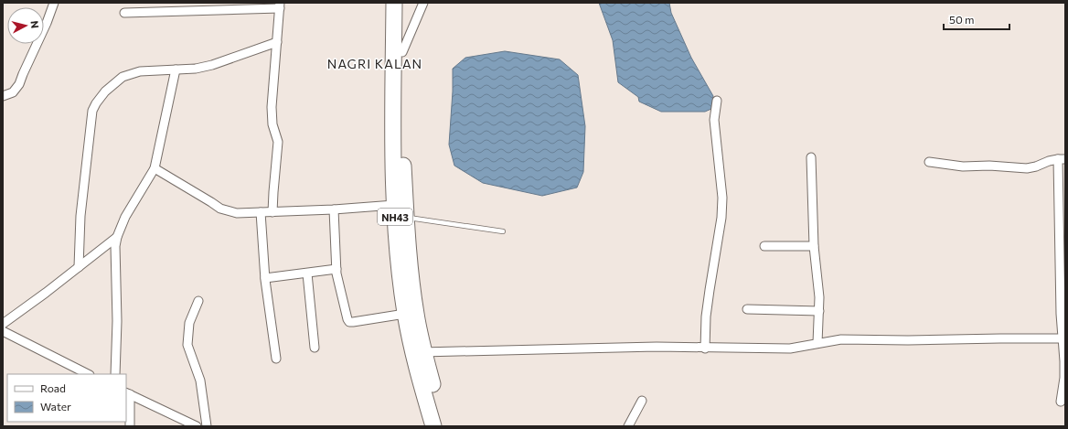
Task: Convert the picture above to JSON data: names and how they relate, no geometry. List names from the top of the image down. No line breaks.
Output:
{"streets":{"highway":["NH43"]},"districts":["NAGRI KALAN"],"legend":["Road","Water"],"scale_bar":"50 m","north":"right"}
